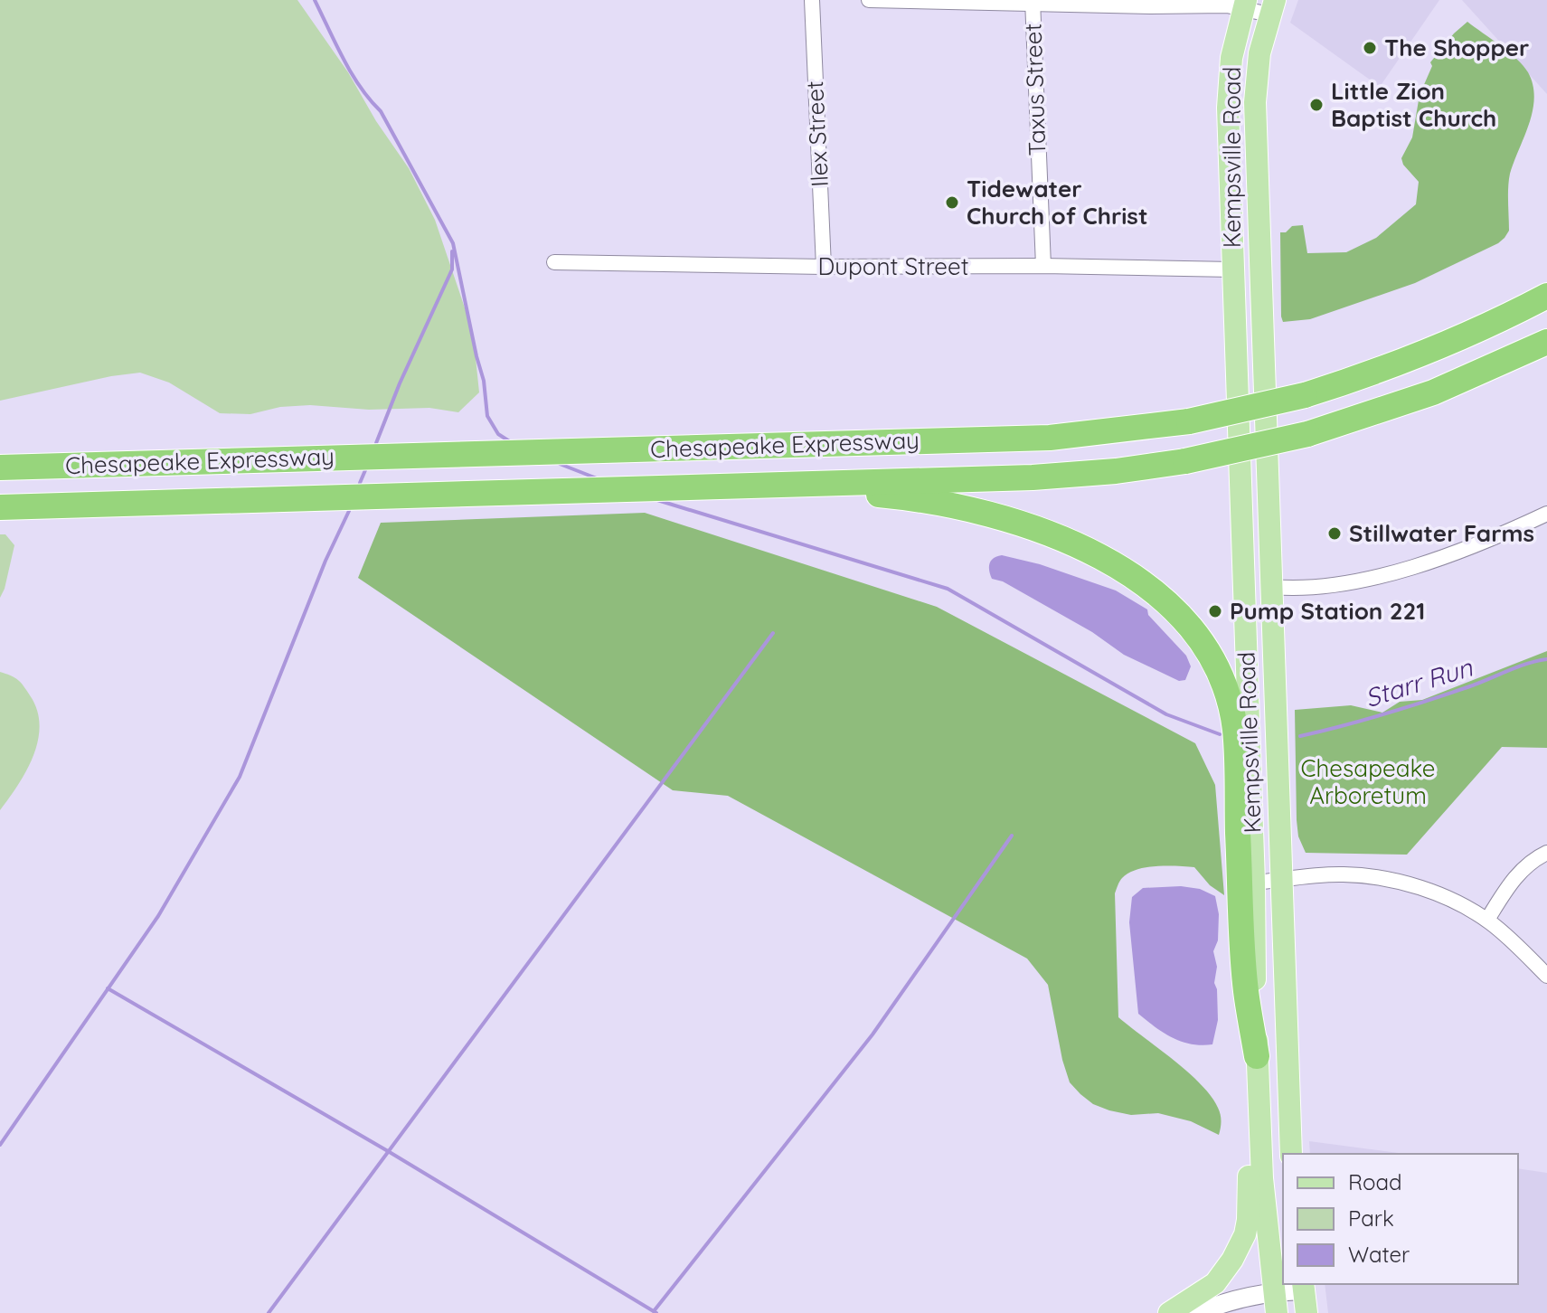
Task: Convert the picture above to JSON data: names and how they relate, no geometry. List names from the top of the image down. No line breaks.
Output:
{"streets":{"highway":["Chesapeake Expressway"],"main road":["Kempsville Road"],"street":["Taxus Street","Ilex Street","Dupont Street"]},"crossings":[["Taxus Street","Dupont Street"],["Ilex Street","Dupont Street"],["Kempsville Road","Dupont Street"]],"water":["Starr Run"],"parks":["Chesapeake Arboretum"],"places":["The Shopper","Little Zion Baptist Church","Tidewater Church of Christ","Stillwater Farms","Pump Station 221"],"legend":["Road","Park","Water"]}
